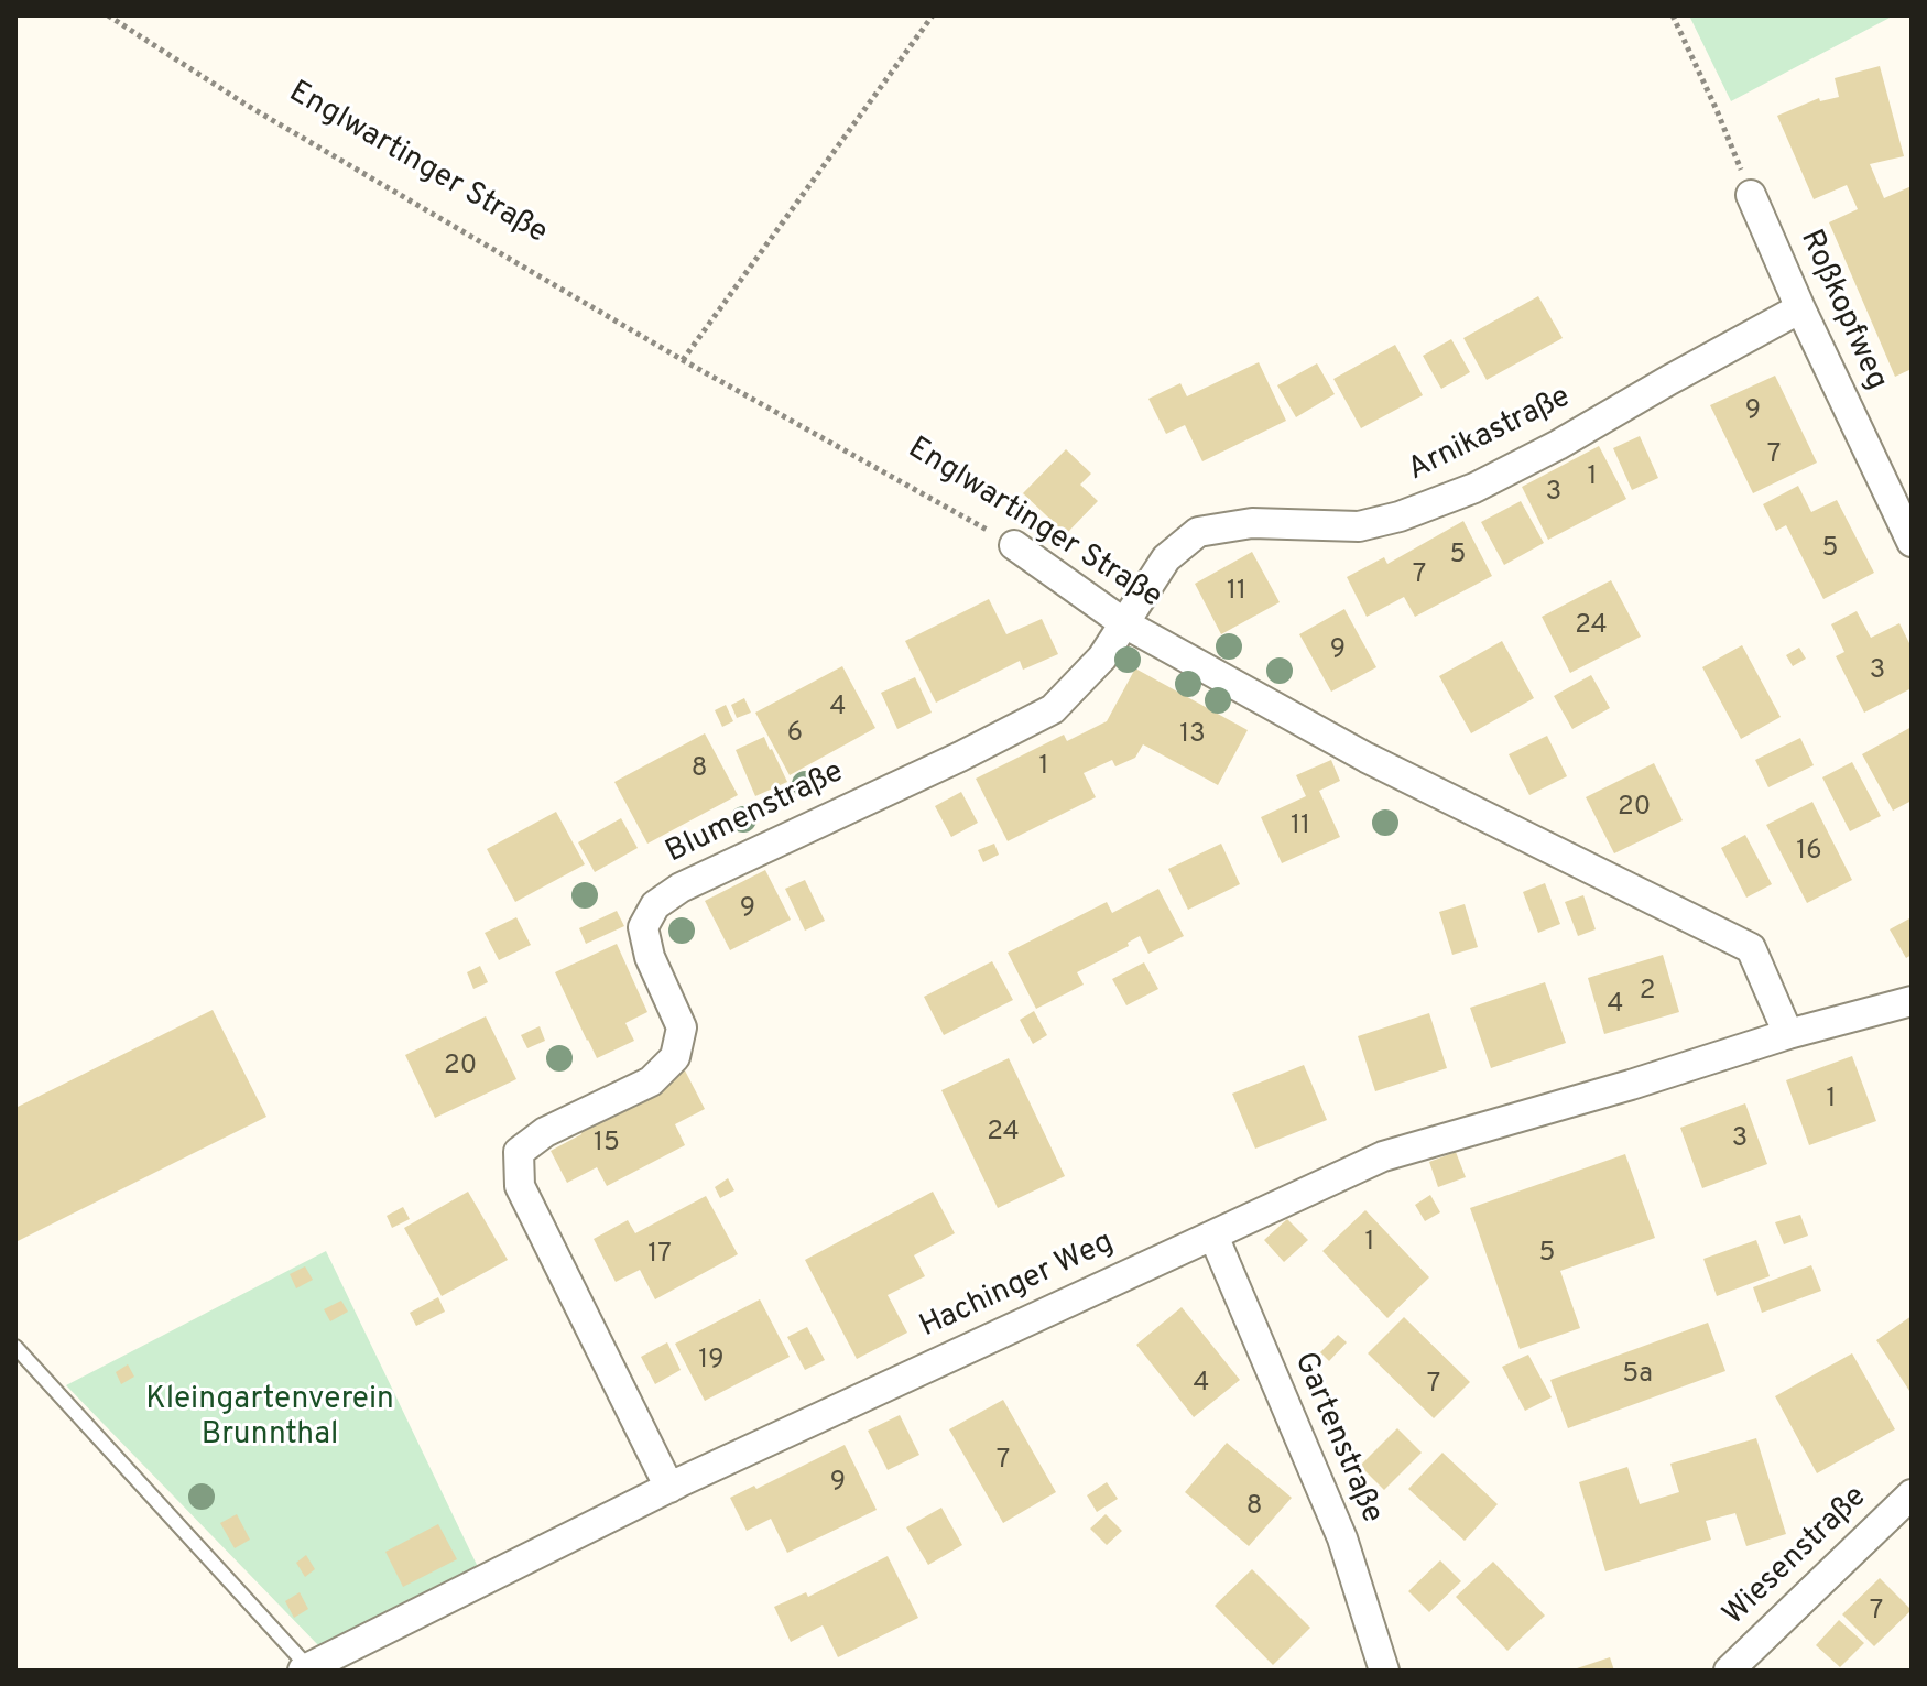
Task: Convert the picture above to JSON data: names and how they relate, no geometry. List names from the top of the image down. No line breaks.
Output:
{"streets":{"street":["Englwartinger Straße","Roßkopfweg","Arnikastraße","Blumenstraße","Hachinger Weg","Gartenstraße","Wiesenstraße"]},"crossings":[["Englwartinger Straße","Arnikastraße"],["Englwartinger Straße","Blumenstraße"],["Englwartinger Straße","Hachinger Weg"],["Roßkopfweg","Arnikastraße"],["Arnikastraße","Blumenstraße"],["Blumenstraße","Hachinger Weg"],["Hachinger Weg","Gartenstraße"]],"parks":["Kleingartenverein Brunnthal"],"house_numbers":["9","7","1","3","5","5","7","11","24","9","3","4","6","13","1","8","20","11","16","9","2","4","20","1","24","3","15","1","5","17","19","5a","4","7","7","9","8","7"]}
